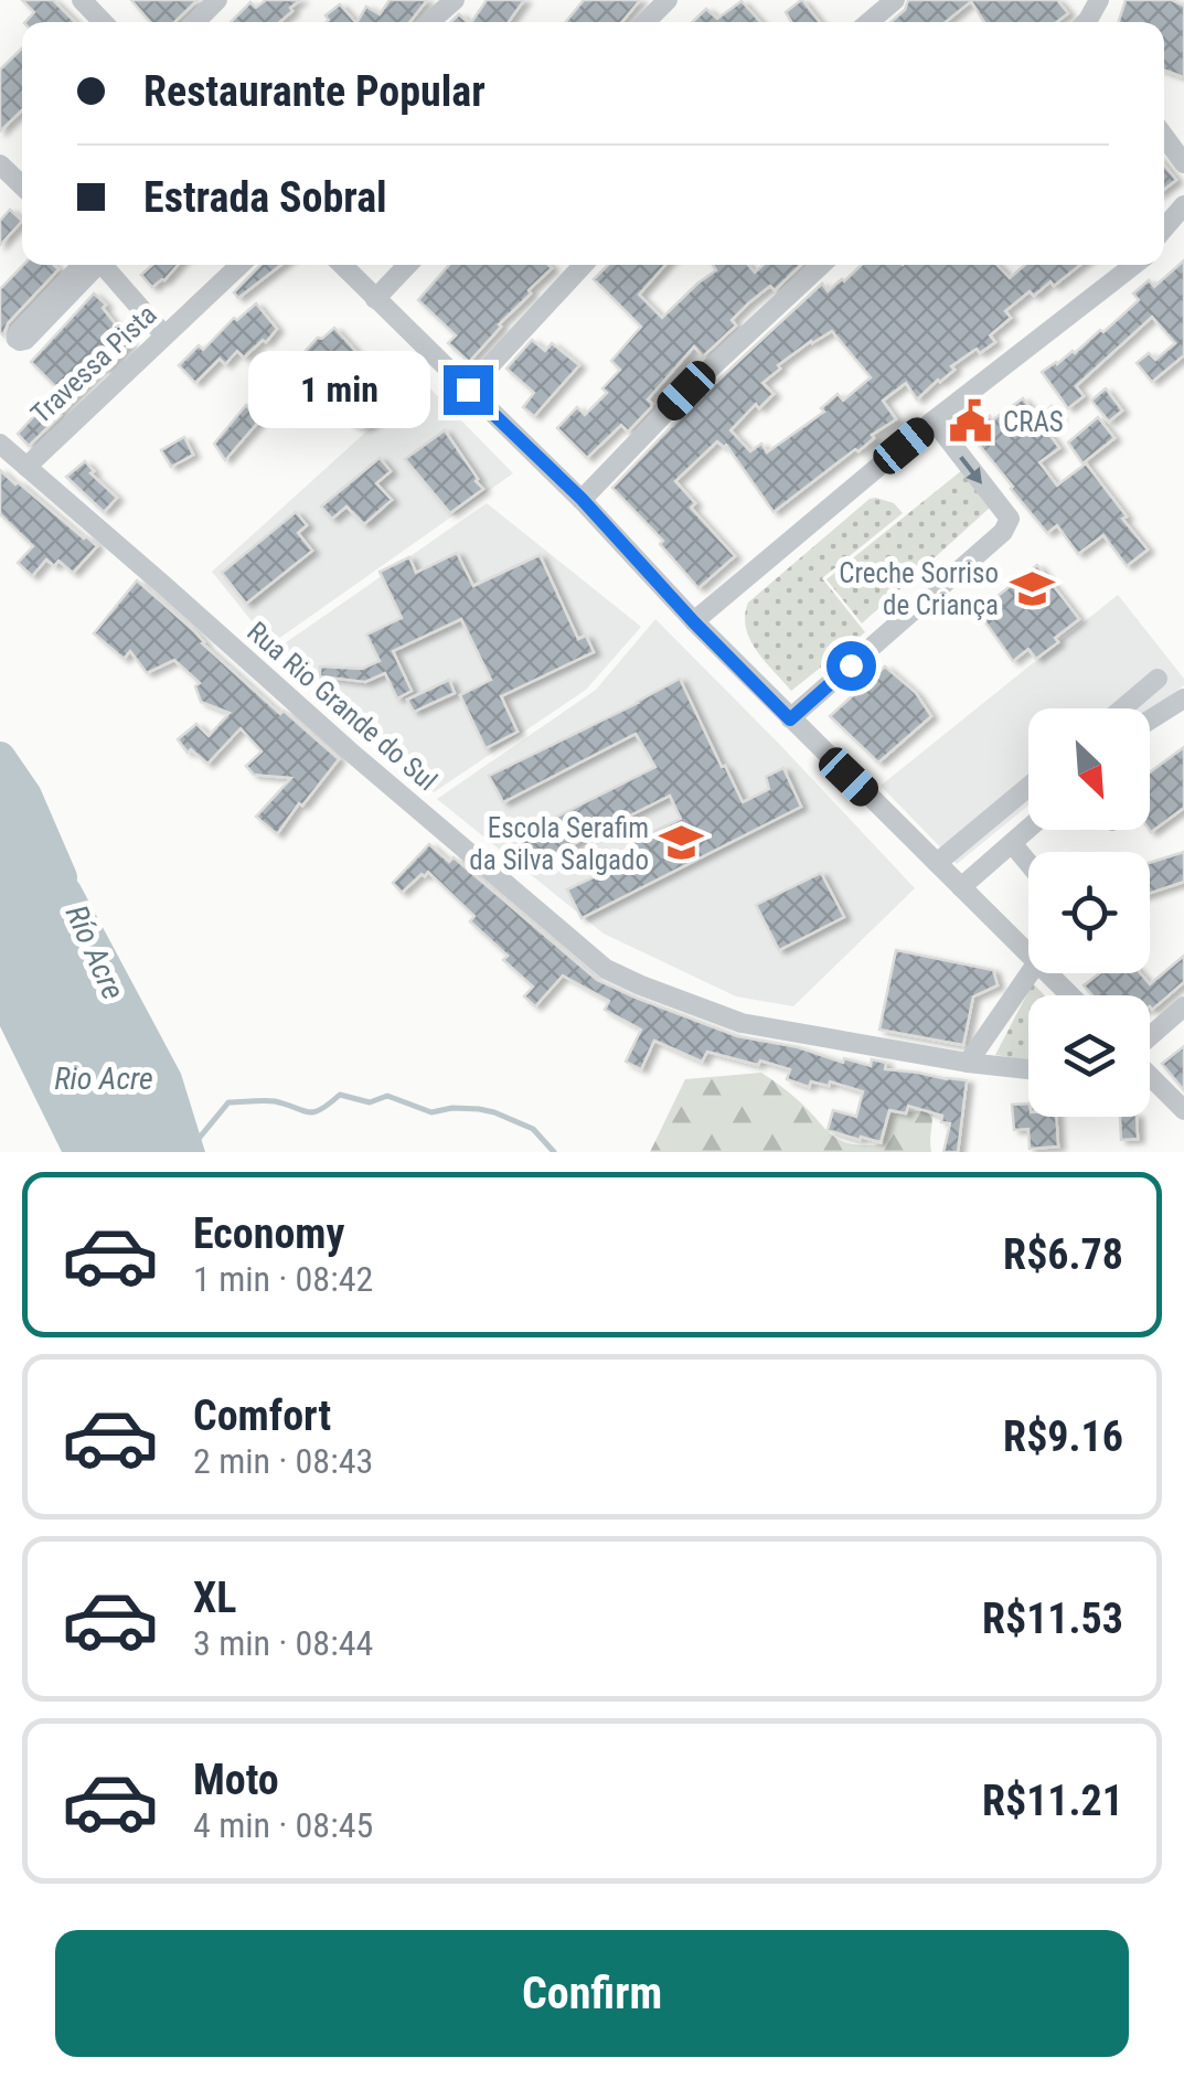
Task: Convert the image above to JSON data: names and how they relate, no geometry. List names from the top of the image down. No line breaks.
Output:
{"streets":{"street":["Travessa Pista","Rua Rio Grande do Sul"]},"crossings":[["Travessa Pista","Rua Rio Grande do Sul"]],"water":["Río Acre","Rio Acre"],"places":{"public building":["CRAS"],"school or university":["Creche Sorriso de Criança","Escola Serafim da Silva Salgado"]},"north":"bottom right","page":{"banner":["Restaurante Popular","Estrada Sobral"],"bubble":"1 min","list":[{"name":"Economy","note":"1 min · 08:42","value":"R$6.78"},{"name":"Comfort","note":"2 min · 08:43","value":"R$9.16"},{"name":"XL","note":"3 min · 08:44","value":"R$11.53"},{"name":"Moto","note":"4 min · 08:45","value":"R$11.21"}],"buttons":"Confirm"}}
